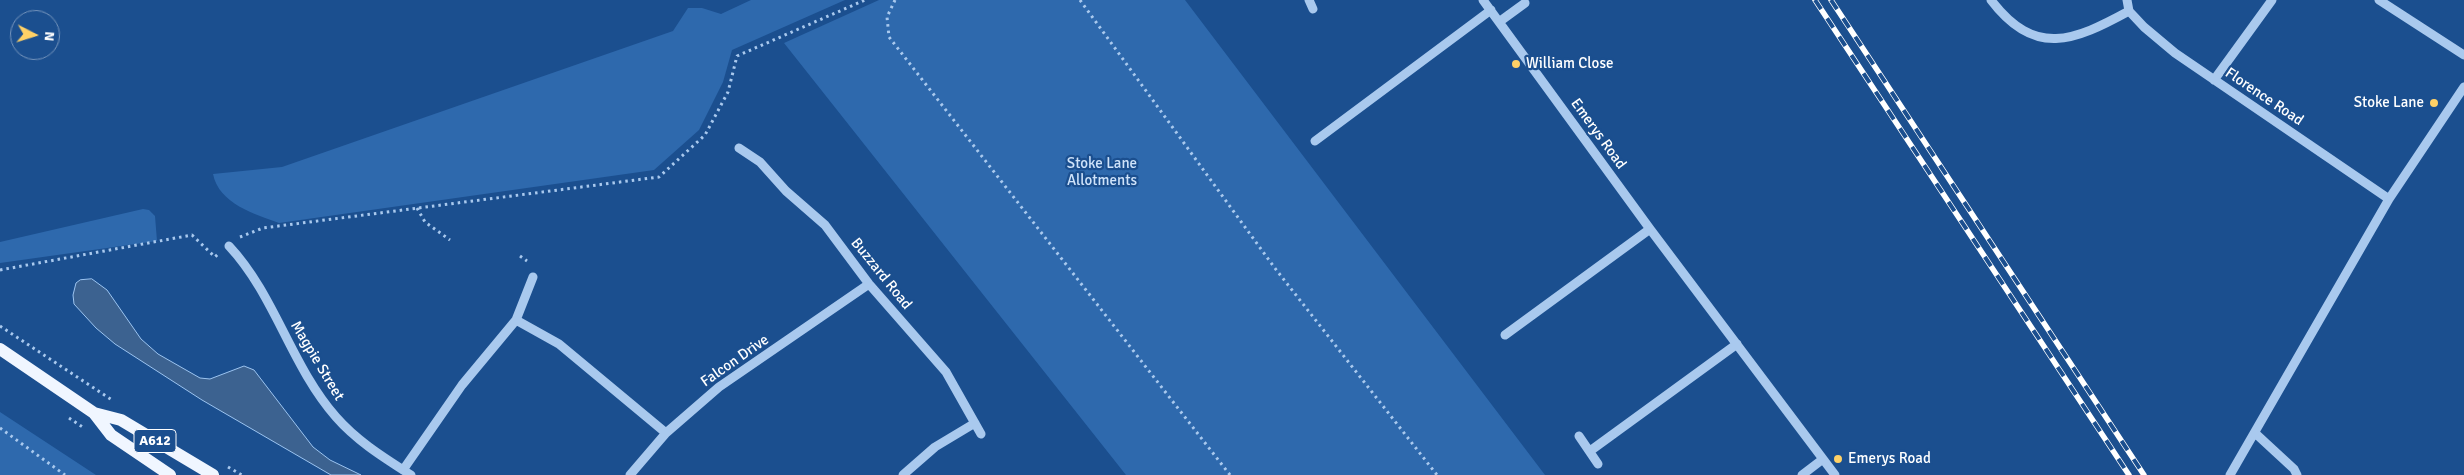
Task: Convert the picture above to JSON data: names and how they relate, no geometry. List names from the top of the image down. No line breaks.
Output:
{"streets":{"main road":["A612"],"street":["Florence Road","Emerys Road","Buzzard Road","Magpie Street","Falcon Drive"]},"crossings":[["Buzzard Road","Falcon Drive"]],"parks":["Stoke Lane Allotments"],"places":["William Close","Stoke Lane","Emerys Road"],"north":"right"}
